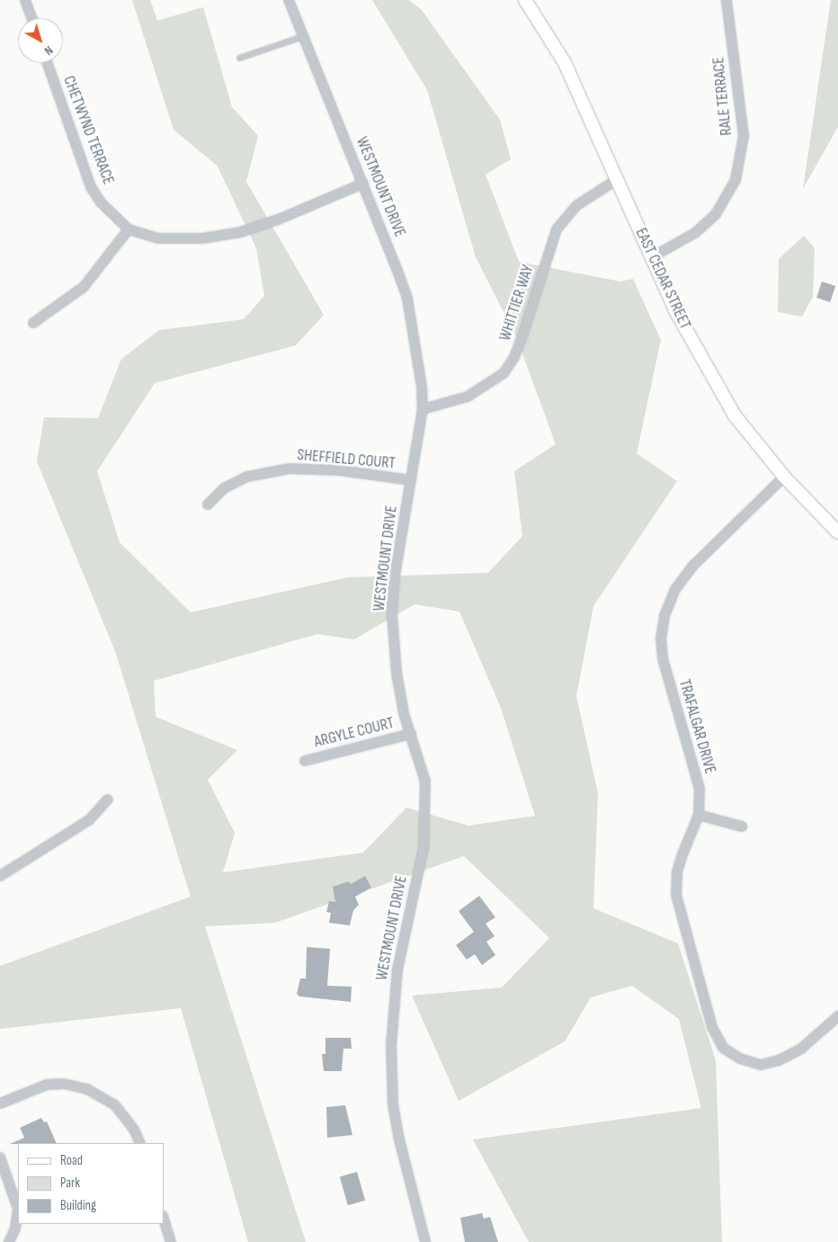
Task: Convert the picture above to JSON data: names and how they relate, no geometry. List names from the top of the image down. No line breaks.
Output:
{"streets":{"main road":["EAST CEDAR STREET"],"street":["RALE TERRACE","CHETWYND TERRACE","WESTMOUNT DRIVE","WHITTIER WAY","SHEFFIELD COURT","TRAFALGAR DRIVE","ARGYLE COURT"]},"crossings":[["RALE TERRACE","EAST CEDAR STREET"],["CHETWYND TERRACE","WESTMOUNT DRIVE"],["WESTMOUNT DRIVE","WHITTIER WAY"],["WESTMOUNT DRIVE","SHEFFIELD COURT"],["WESTMOUNT DRIVE","ARGYLE COURT"],["EAST CEDAR STREET","WHITTIER WAY"],["EAST CEDAR STREET","TRAFALGAR DRIVE"]],"legend":["Road","Park","Building"],"north":"bottom right"}
